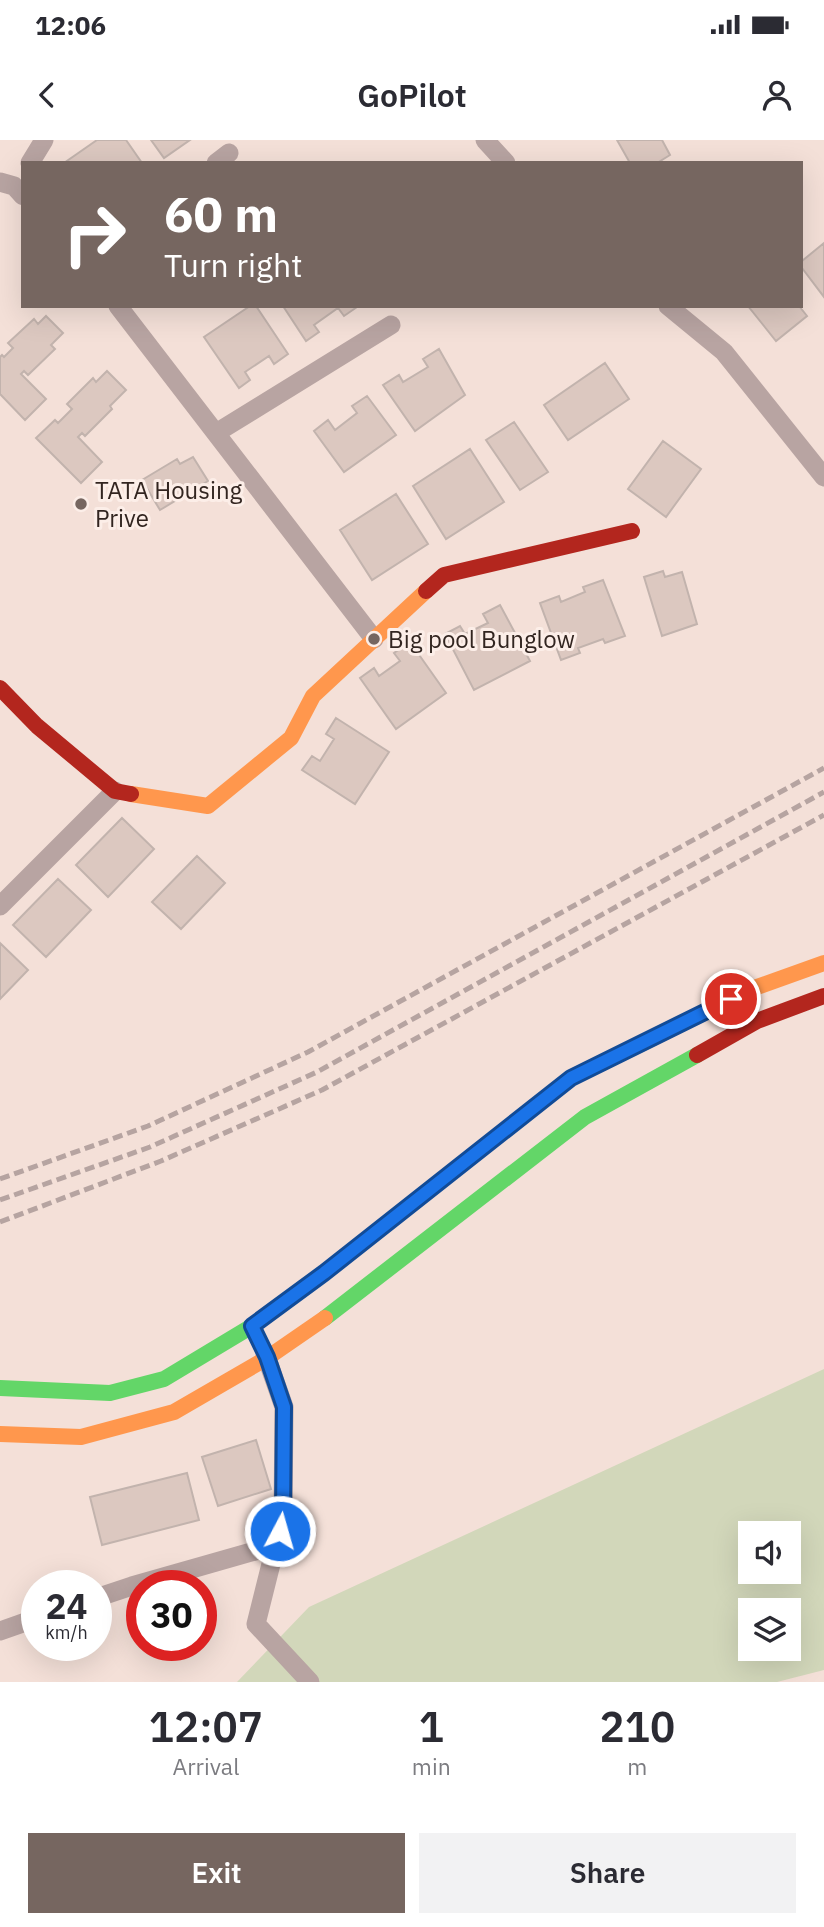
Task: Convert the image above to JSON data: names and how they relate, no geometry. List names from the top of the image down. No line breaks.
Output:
{"places":["TATA Housing Prive","Big pool Bunglow"],"page":{"status":"12:06","header":"GoPilot","turn":["60 m","Turn right"],"speed":"24 km/h","limit":"30","eta":["12:07","Arrival","1","min","210","m"],"buttons":["Exit","Share"]}}
